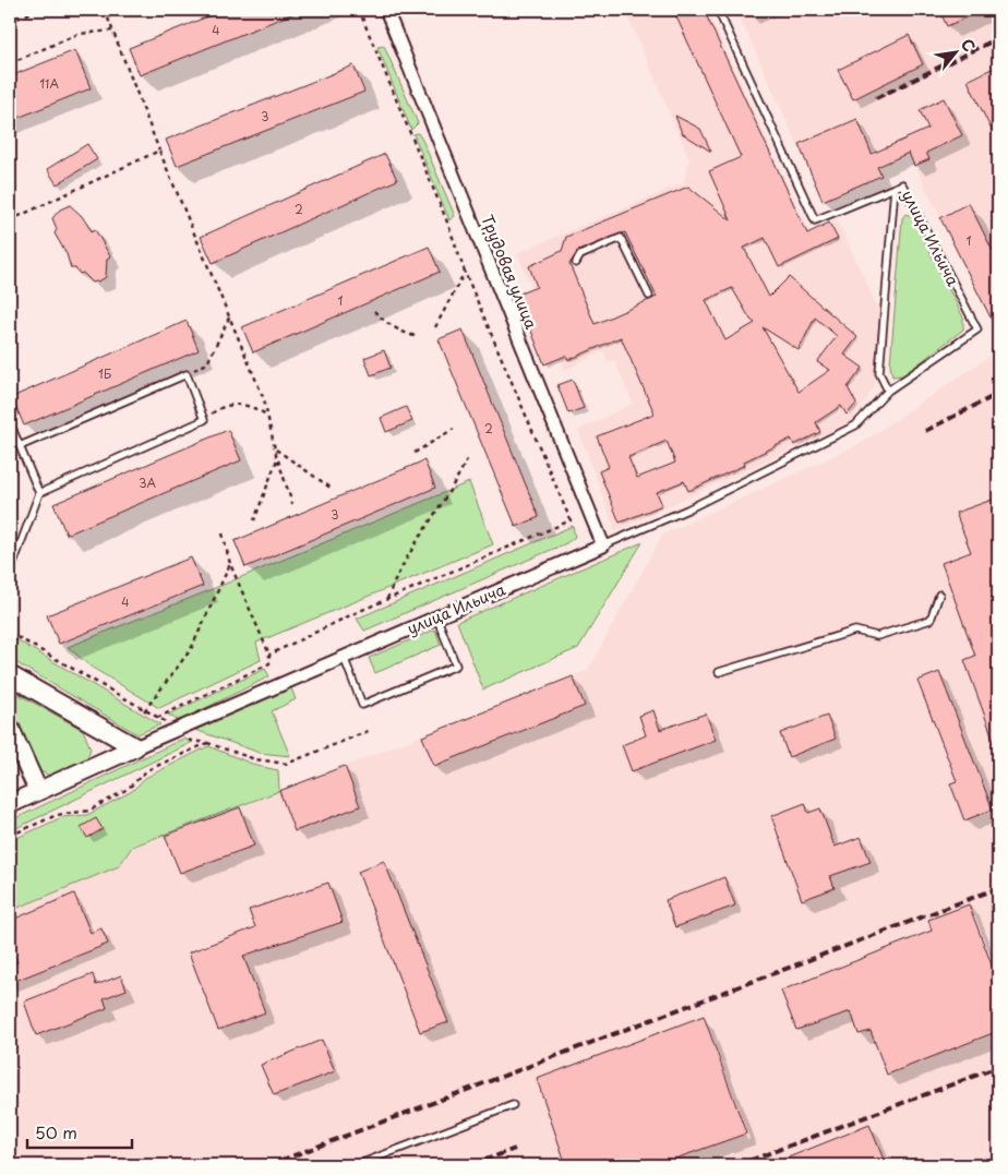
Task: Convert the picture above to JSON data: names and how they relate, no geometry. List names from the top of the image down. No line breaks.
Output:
{"streets":{"street":["улица Ильича","Трудовая улица"]},"crossings":[["улица Ильича","Трудовая улица"]],"house_numbers":["4","11А","3","2","1","1","1Б","2","3А","3","4"],"scale_bar":"50 m","north":"top right"}
